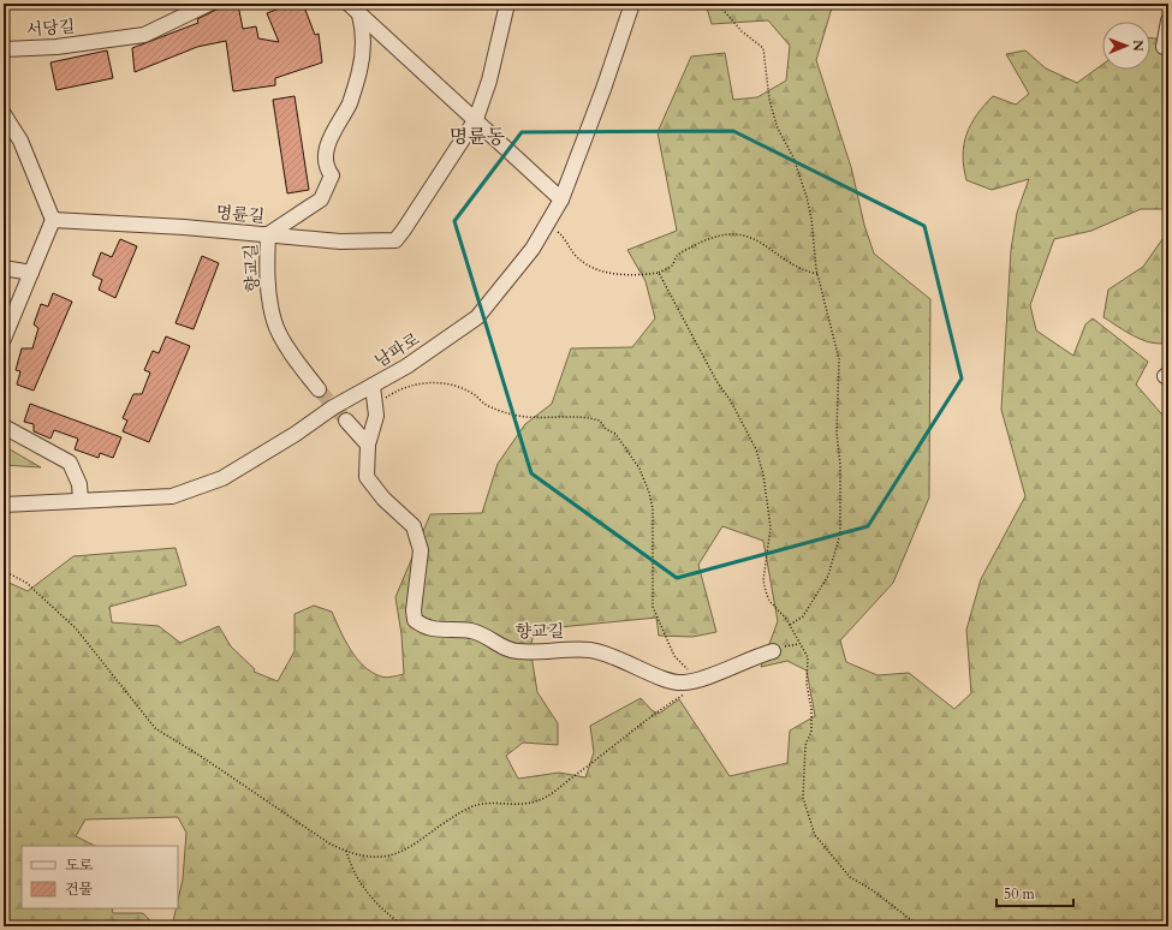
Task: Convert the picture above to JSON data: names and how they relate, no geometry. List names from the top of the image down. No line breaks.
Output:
{"streets":{"street":["서당길","명륜길","향교길","남파로"]},"crossings":[["명륜길","향교길"]],"districts":["명륜동"],"legend":["도로","건물"],"scale_bar":"50 m","north":"right"}
